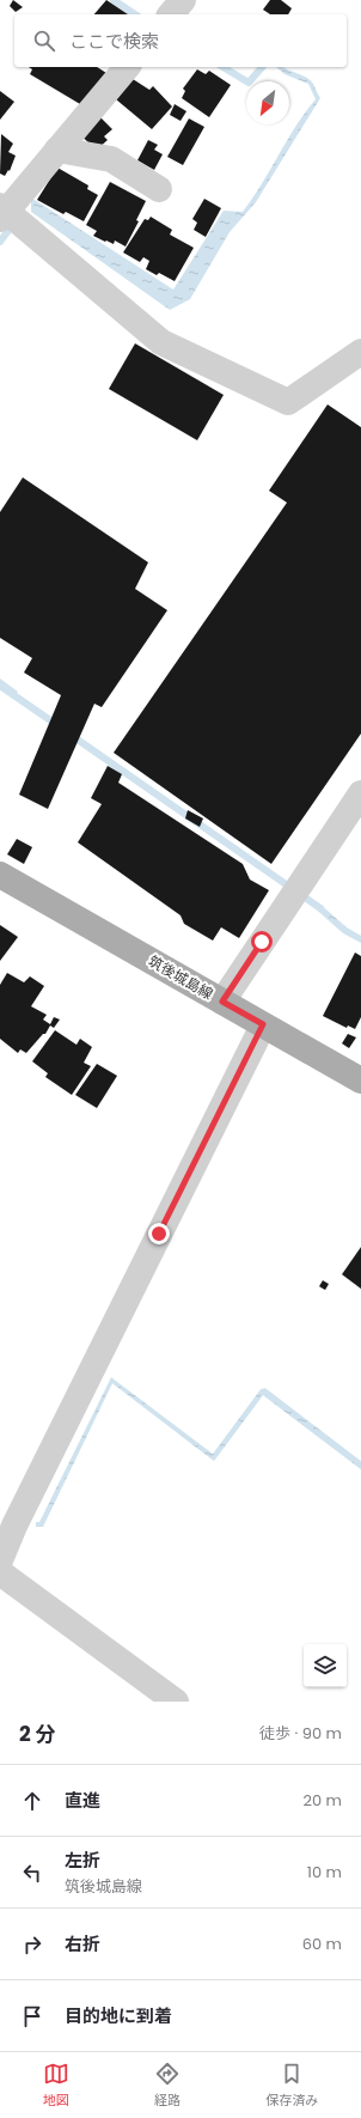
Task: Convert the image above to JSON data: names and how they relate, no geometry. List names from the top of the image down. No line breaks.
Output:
{"streets":{"main road":["筑後城島線"]},"north":"bottom left","page":{"search":"ここで検索","heading":["2 分","徒歩 · 90 m"],"list":[["直進","20 m"],["左折","筑後城島線","10 m"],["右折","60 m"],"目的地に到着"],"nav":["地図","経路","保存済み"]}}
